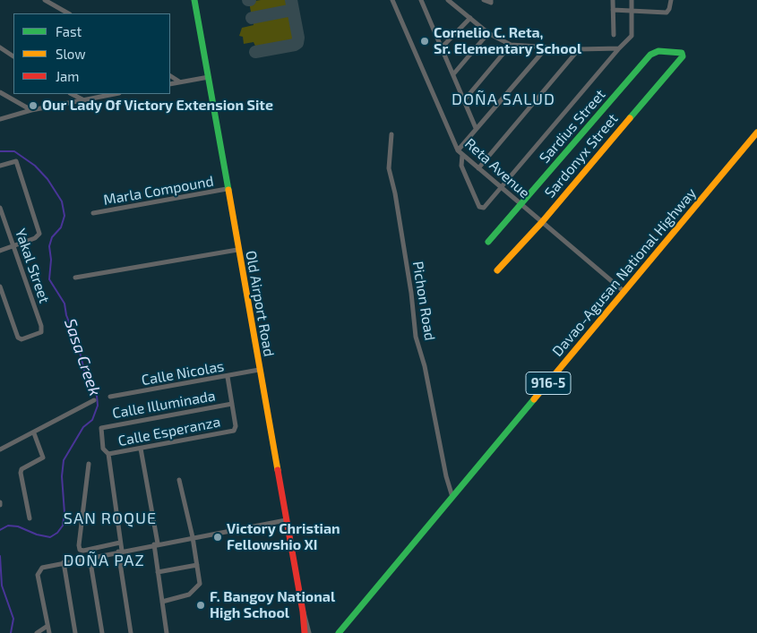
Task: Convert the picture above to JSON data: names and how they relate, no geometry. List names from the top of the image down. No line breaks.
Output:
{"streets":{"street":["Sardius Street","Sardonyx Street","Reta Avenue","Marla Compound","Yakal Street","Davao-Agusan National Highway","Pichon Road","Old Airport Road","Calle Nicolas","916-5","Calle Illuminada","Calle Esperanza"]},"crossings":[["Sardius Street","Sardonyx Street"],["Sardius Street","Reta Avenue"],["Sardonyx Street","Reta Avenue"],["Reta Avenue","Davao-Agusan National Highway"],["Marla Compound","Old Airport Road"],["Davao-Agusan National Highway","Pichon Road"],["Old Airport Road","Calle Nicolas"],["Calle Illuminada","Calle Esperanza"]],"districts":["DOÑA SALUD","SAN ROQUE","DOÑA PAZ"],"water":["Sasa Creek"],"places":["Cornelio C. Reta, Sr. Elementary School","Our Lady Of Victory Extension Site","Victory Christian Fellowshio XI","F. Bangoy National High School"],"legend":["Fast","Slow","Jam"]}
